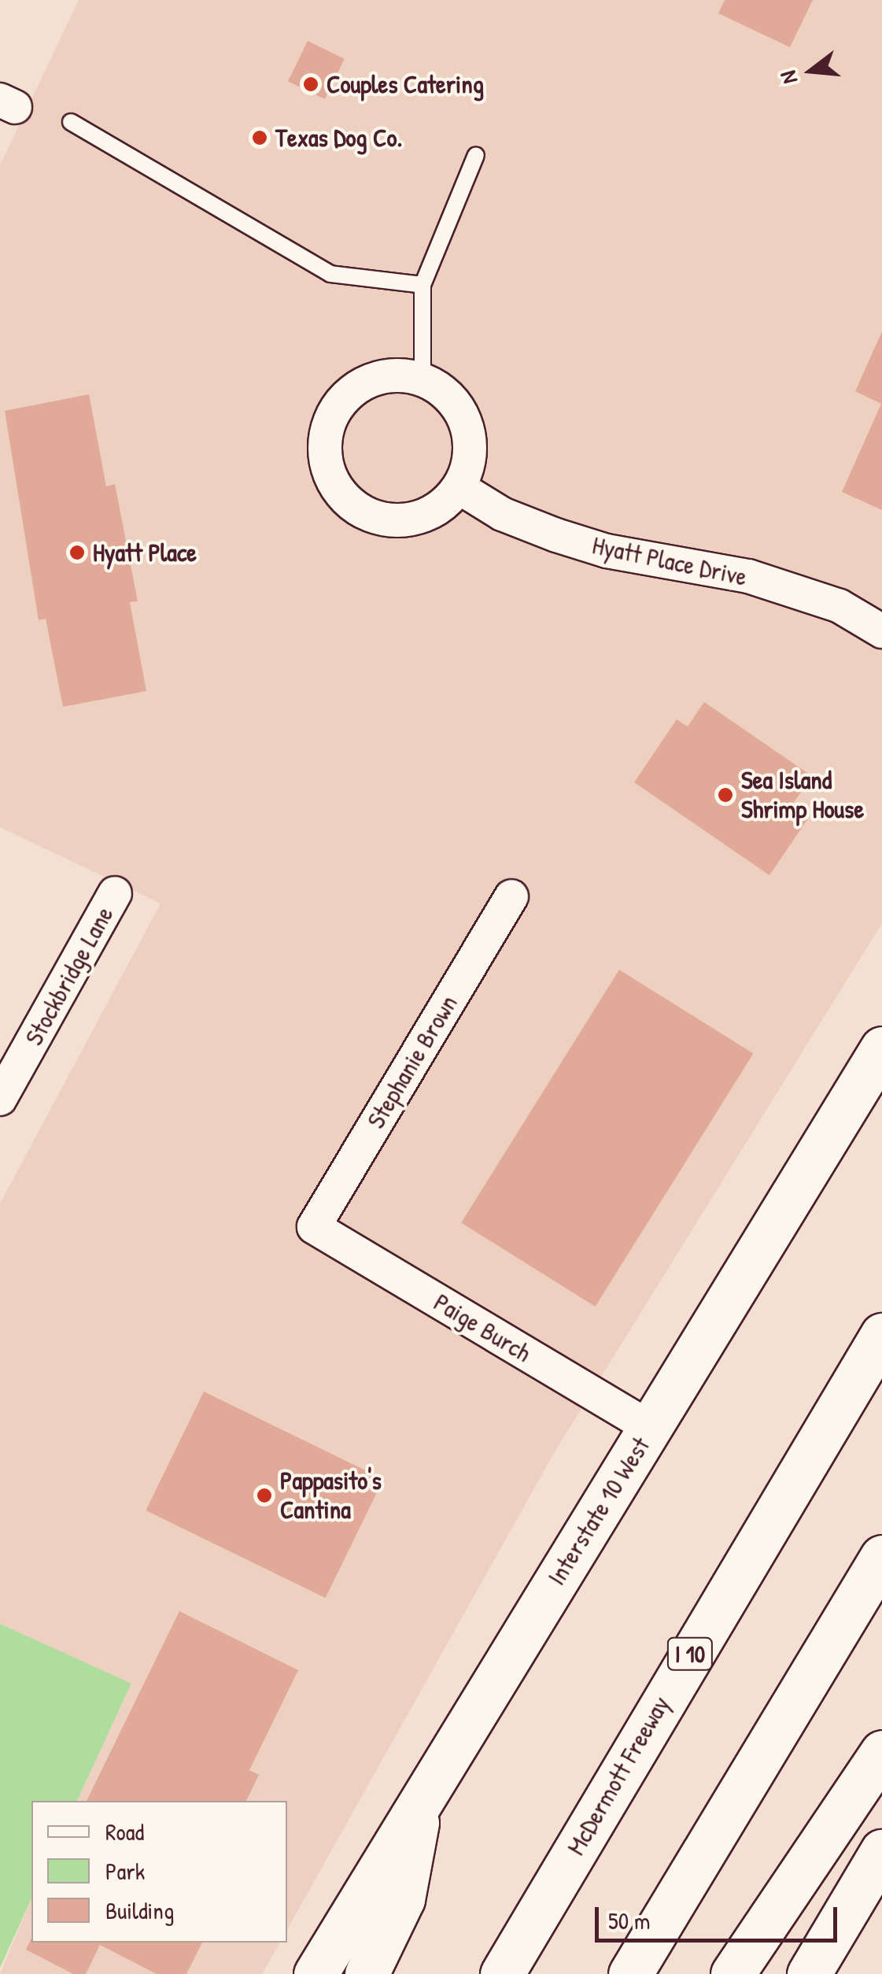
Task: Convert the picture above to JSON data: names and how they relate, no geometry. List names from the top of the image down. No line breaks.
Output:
{"streets":{"main road":["Interstate 10 West","I 10","McDermott Freeway"],"street":["Hyatt Place Drive","Stockbridge Lane","Stephanie Brown","Paige Burch"]},"crossings":[["Stephanie Brown","Paige Burch"],["Paige Burch","Interstate 10 West"]],"places":["Couples Catering","Texas Dog Co.","Hyatt Place","Sea Island Shrimp House","Pappasito's Cantina"],"legend":["Road","Park","Building"],"scale_bar":"50 m","north":"left"}
